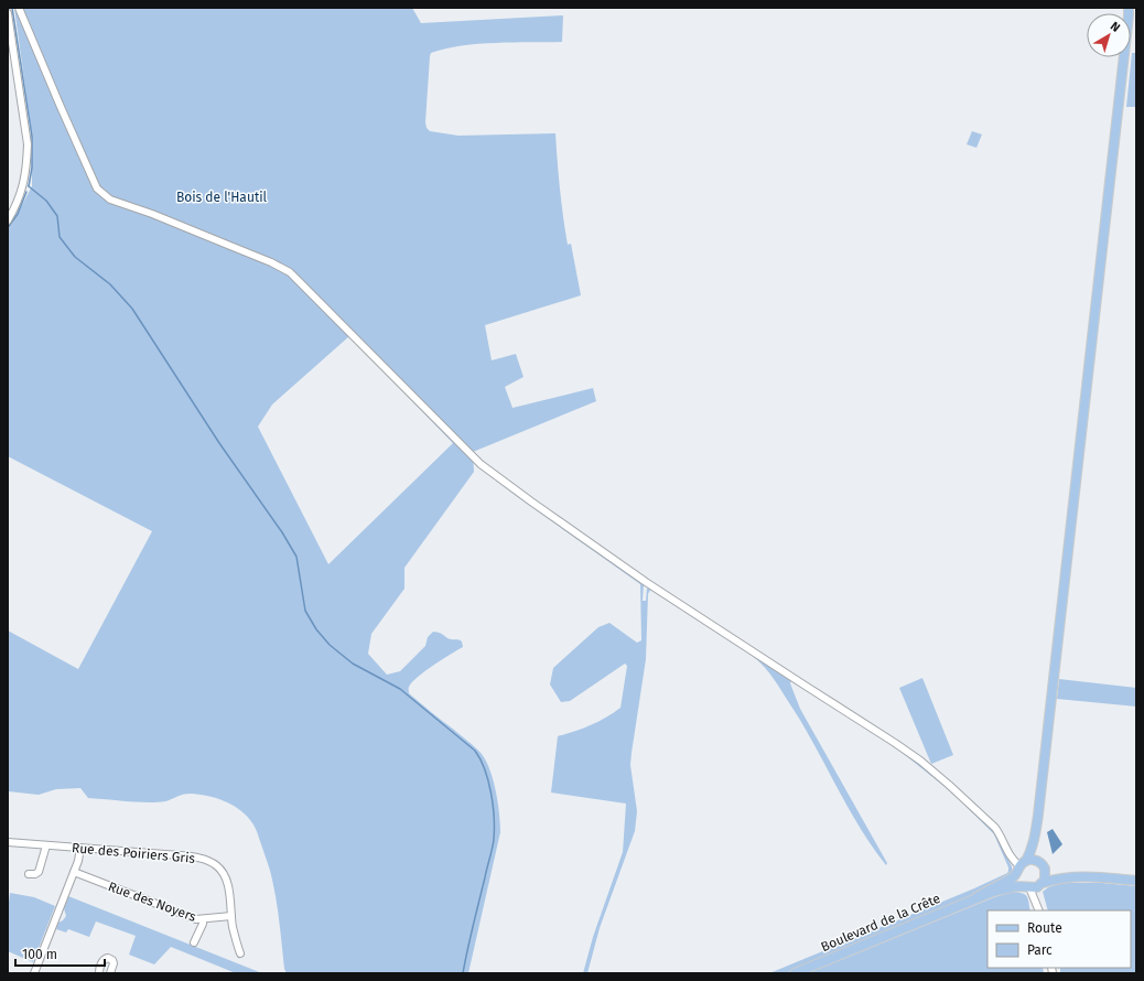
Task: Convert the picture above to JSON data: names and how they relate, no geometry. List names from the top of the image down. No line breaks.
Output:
{"streets":{"main road":["Boulevard de la Crête"],"street":["Rue des Poiriers Gris","Rue des Noyers"]},"crossings":[["Rue des Poiriers Gris","Rue des Noyers"]],"parks":["Bois de l'Hautil"],"legend":["Route","Parc"],"scale_bar":"100 m","north":"top right"}
